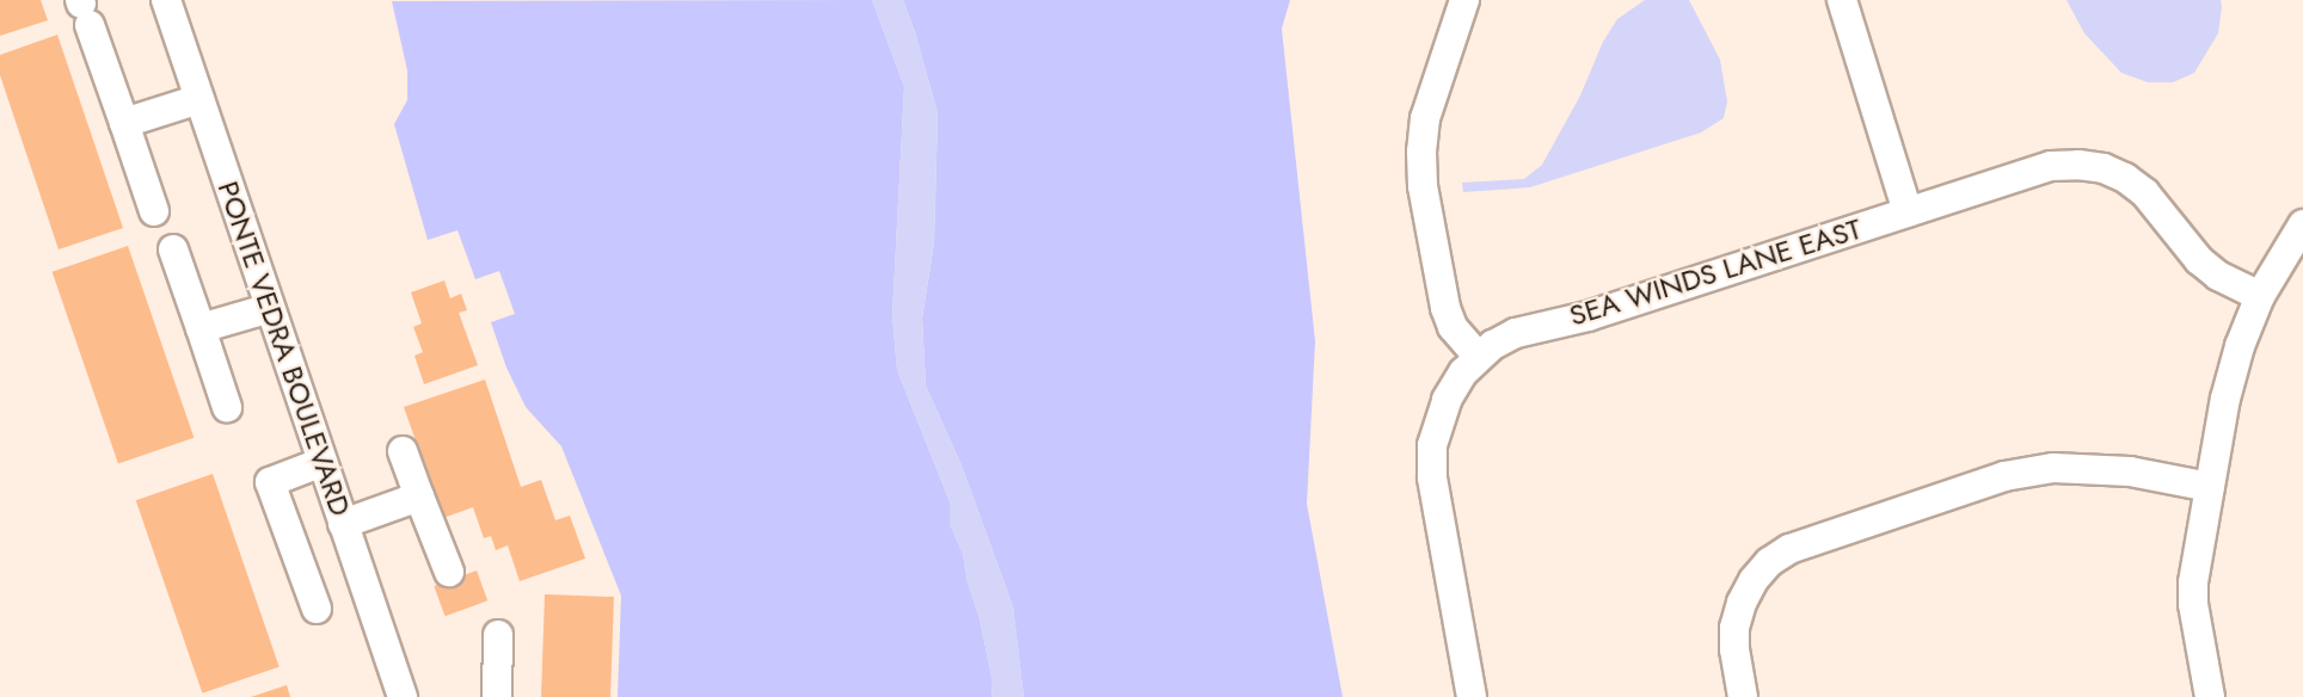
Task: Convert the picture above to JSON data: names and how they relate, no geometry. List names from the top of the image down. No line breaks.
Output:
{"streets":{"street":["SEA WINDS LANE EAST","PONTE VEDRA BOULEVARD"]}}
